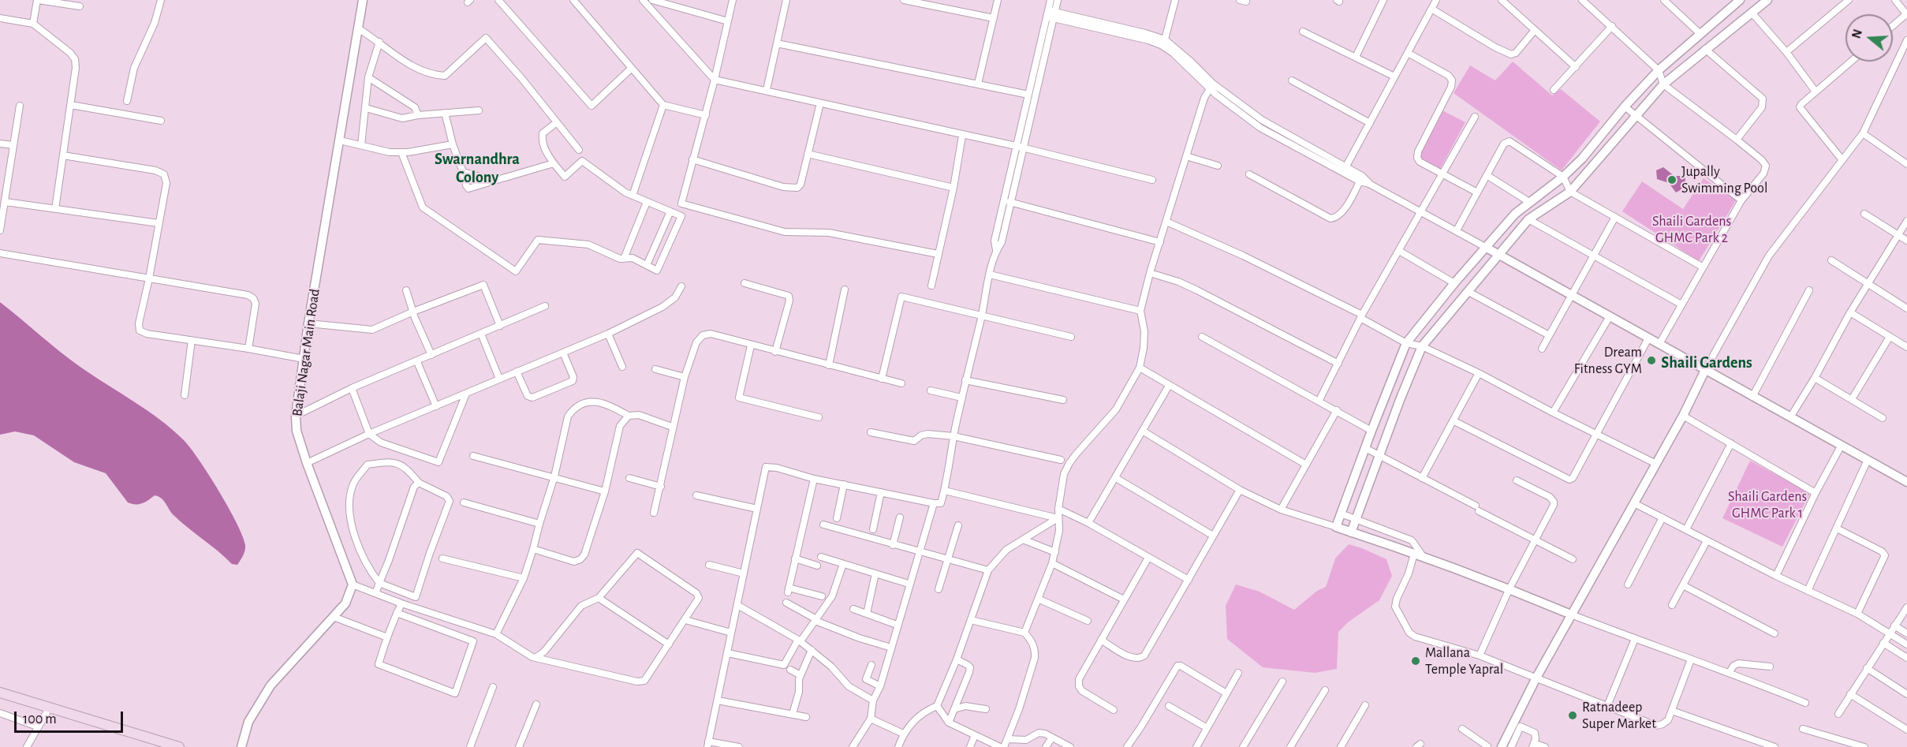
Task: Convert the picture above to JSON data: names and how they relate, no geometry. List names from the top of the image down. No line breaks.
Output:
{"streets":{"street":["Balaji Nagar Main Road"]},"districts":["Swarnandhra Colony","Shaili Gardens"],"parks":["Shaili Gardens GHMC Park 2","Shaili Gardens GHMC Park 1"],"places":["Jupally Swimming Pool","Dream Fitness GYM","Mallana Temple Yapral","Ratnadeep Super Market"],"scale_bar":"100 m","north":"left"}
